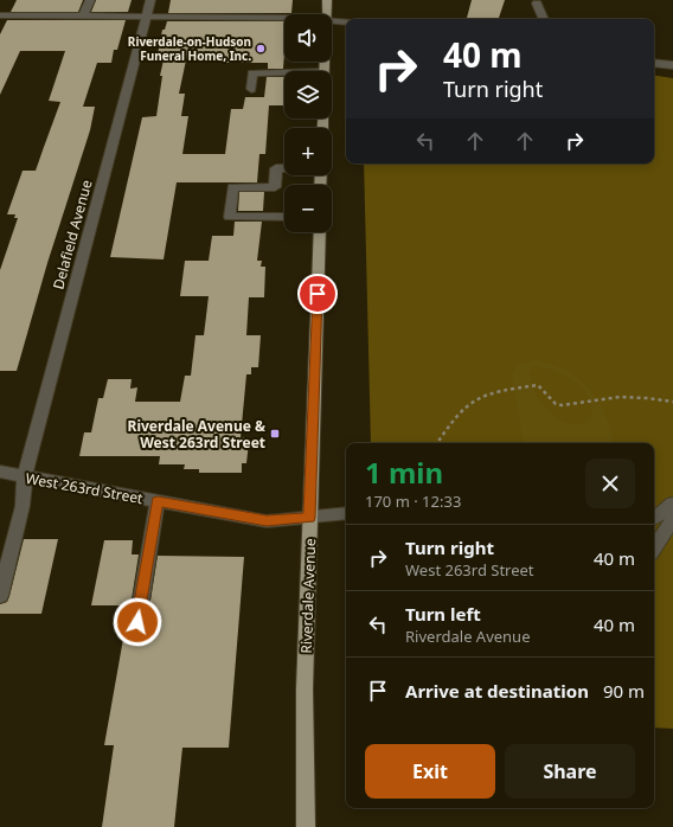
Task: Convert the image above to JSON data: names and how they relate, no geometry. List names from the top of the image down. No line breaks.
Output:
{"streets":{"main road":["Riverdale Avenue"],"street":["Delafield Avenue","West 263rd Street"]},"crossings":[["Delafield Avenue","West 263rd Street"],["West 263rd Street","Riverdale Avenue"]],"places":{"other":["Riverdale-on-Hudson Funeral Home, Inc."],"transit":["Riverdale Avenue & West 263rd Street"]},"page":{"map_buttons":["+","−"],"turn":["40 m","Turn right"],"heading":["1 min","170 m · 12:33"],"list":[{"name":"Turn right","note":"West 263rd Street","value":"40 m"},{"name":"Turn left","note":"Riverdale Avenue","value":"40 m"},{"name":"Arrive at destination","value":"90 m"}],"buttons":["Exit","Share"]}}
